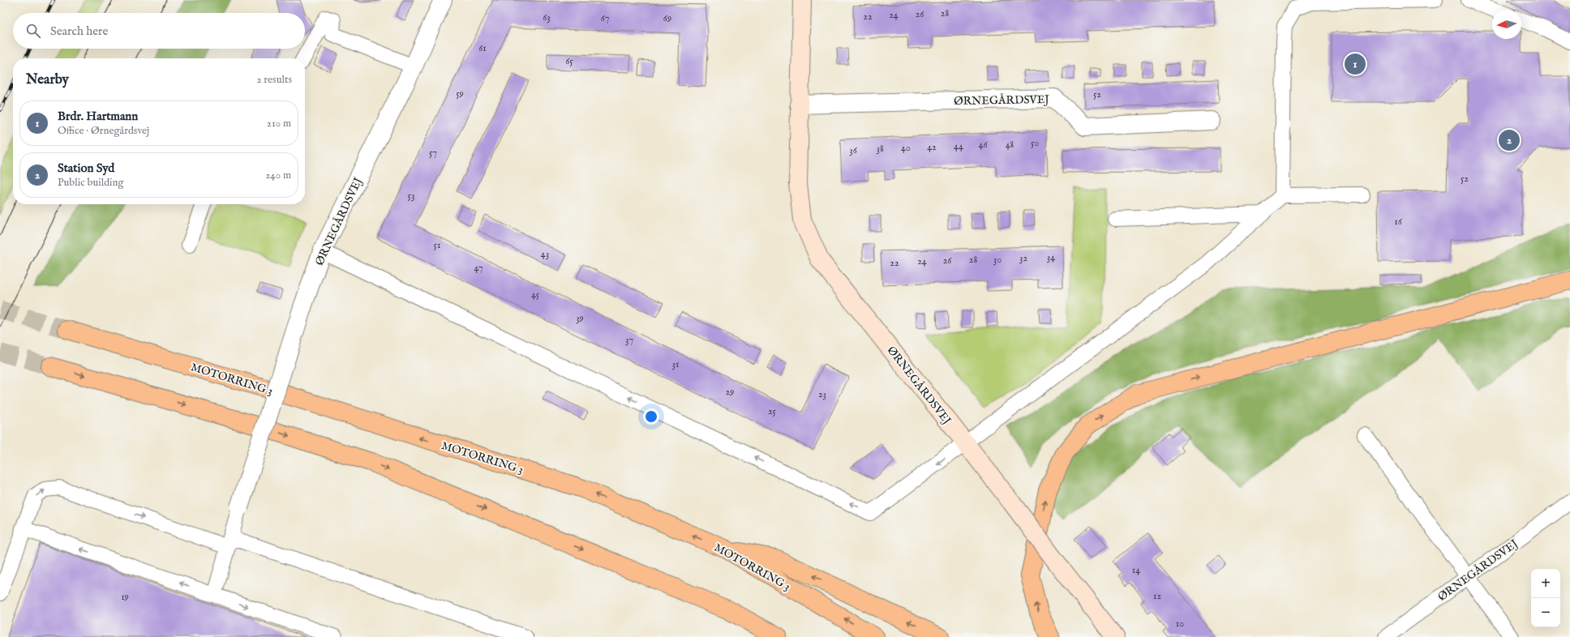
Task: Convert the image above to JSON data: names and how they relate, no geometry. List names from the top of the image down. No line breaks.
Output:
{"streets":{"highway":["MOTORRING 3"],"street":["ØRNEGÅRDSVEJ"]},"house_numbers":["28","26","24","22","63","67","69","61","65","59","52","50","46","48","44","42","40","38","36","57","52","53","16","51","43","34","32","28","30","26","24","22","47","45","39","37","31","29","23","25","14","12","19","10"],"north":"left","page":{"search":"Search here","pins":["1","2"],"heading":["Nearby","2 results"],"list":[{"mark":"1","name":"Brdr. Hartmann","note":"Office · Ørnegårdsvej","value":"210 m"},{"mark":"2","name":"Station Syd","note":"Public building","value":"240 m"}],"map_buttons":["+","−"]}}
